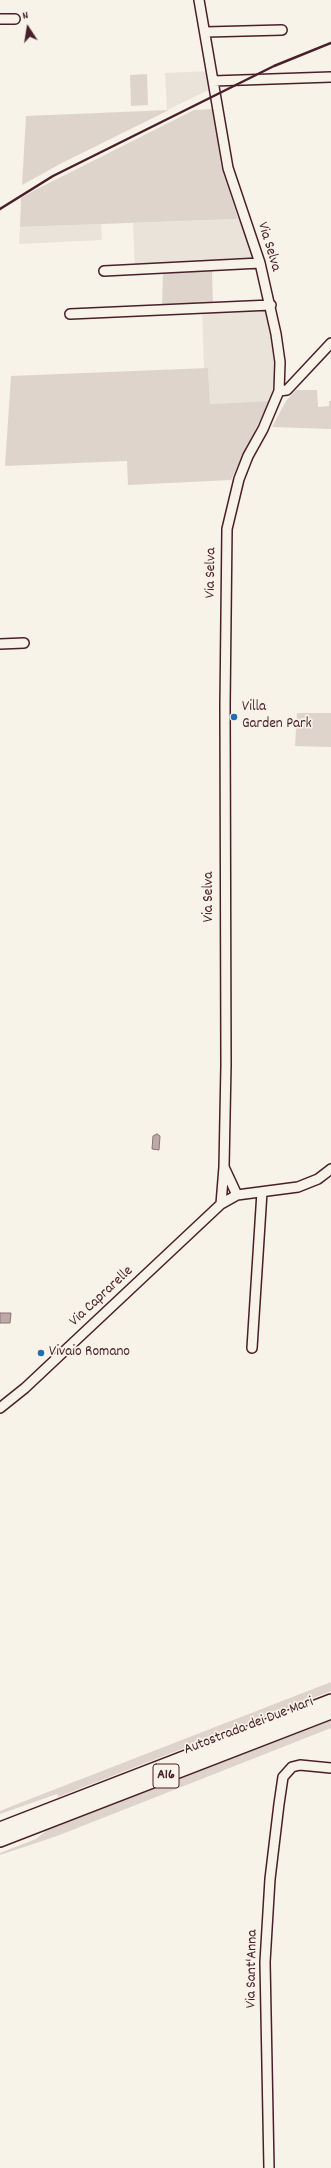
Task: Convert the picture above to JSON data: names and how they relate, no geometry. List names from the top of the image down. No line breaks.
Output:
{"streets":{"highway":["Autostrada dei Due Mari","A16"],"street":["Via Selva","Via Caprarelle","Via Sant'Anna"]},"crossings":[["Via Selva","Via Caprarelle"]],"places":["Villa Garden Park","Vivaio Romano"],"north":"top"}
